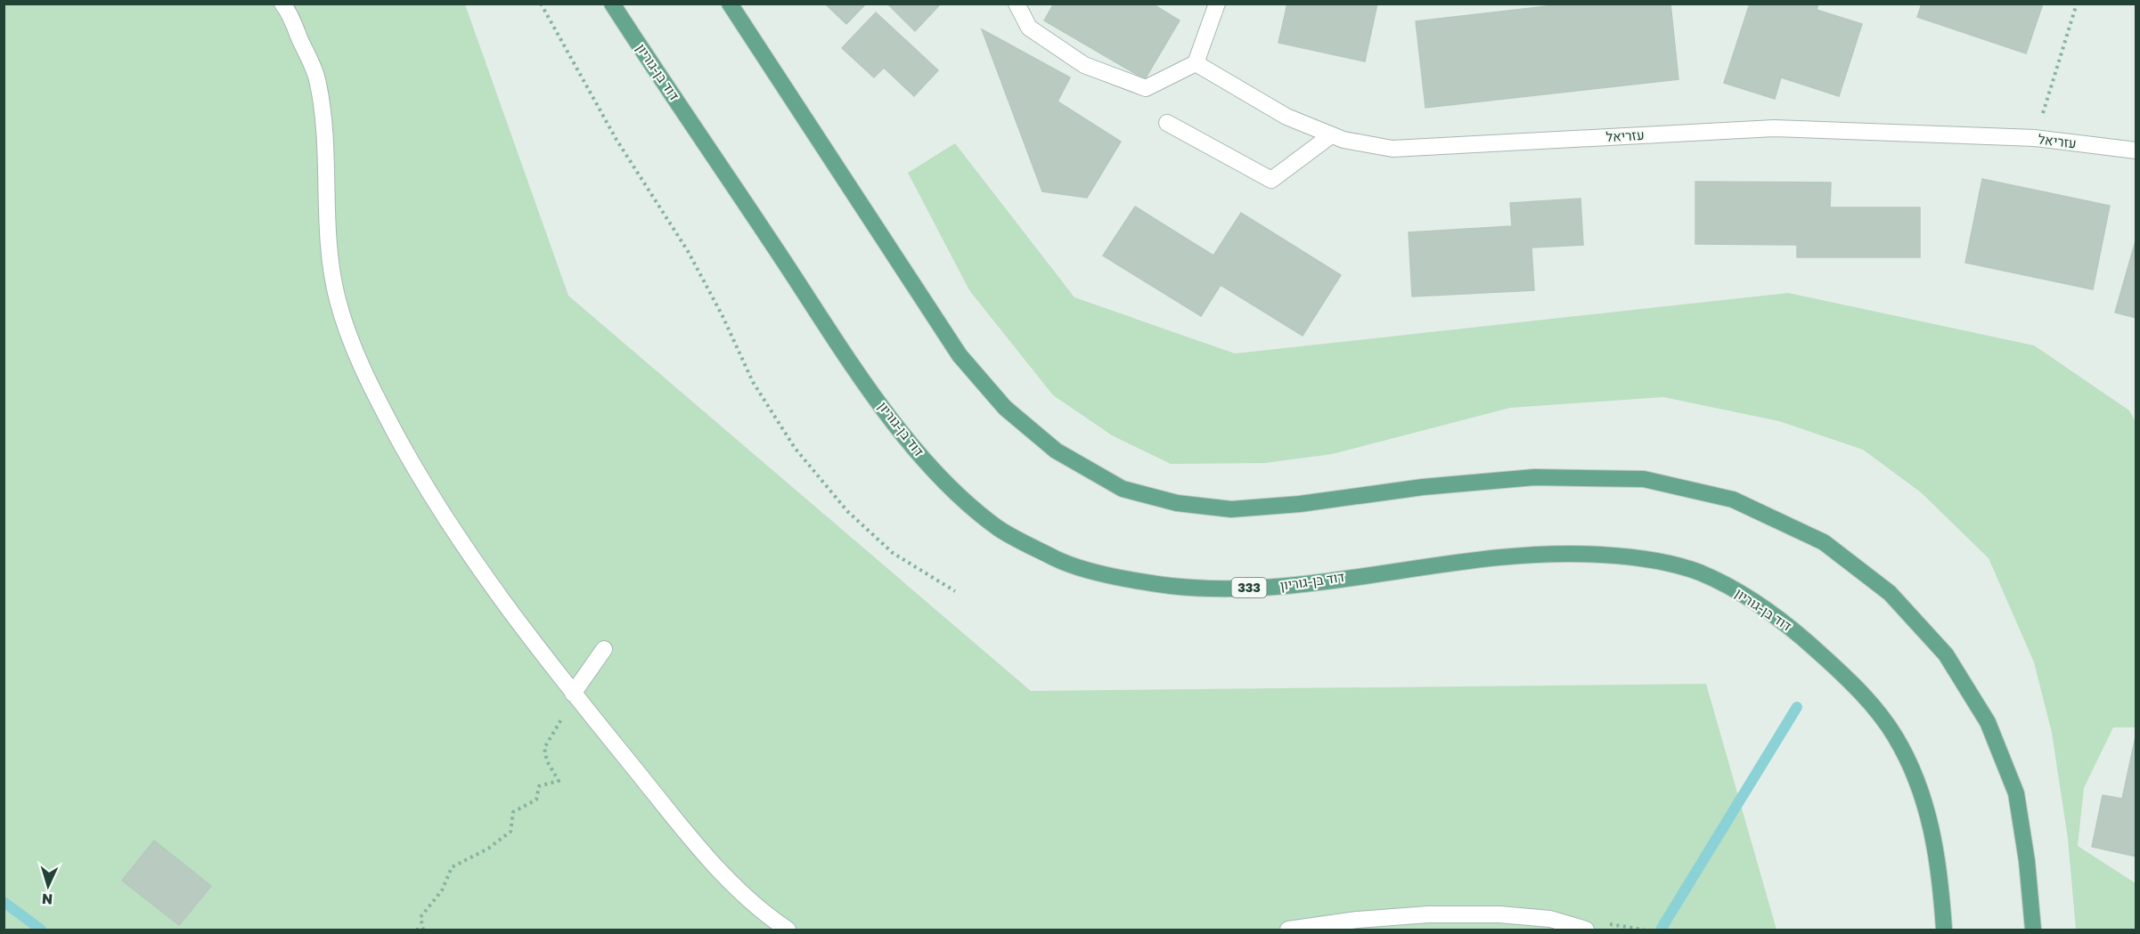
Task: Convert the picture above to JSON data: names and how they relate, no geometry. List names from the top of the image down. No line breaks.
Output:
{"streets":{"main road":["דוד בן-גוריון","333"],"street":["עזריאל"]},"north":"bottom"}
